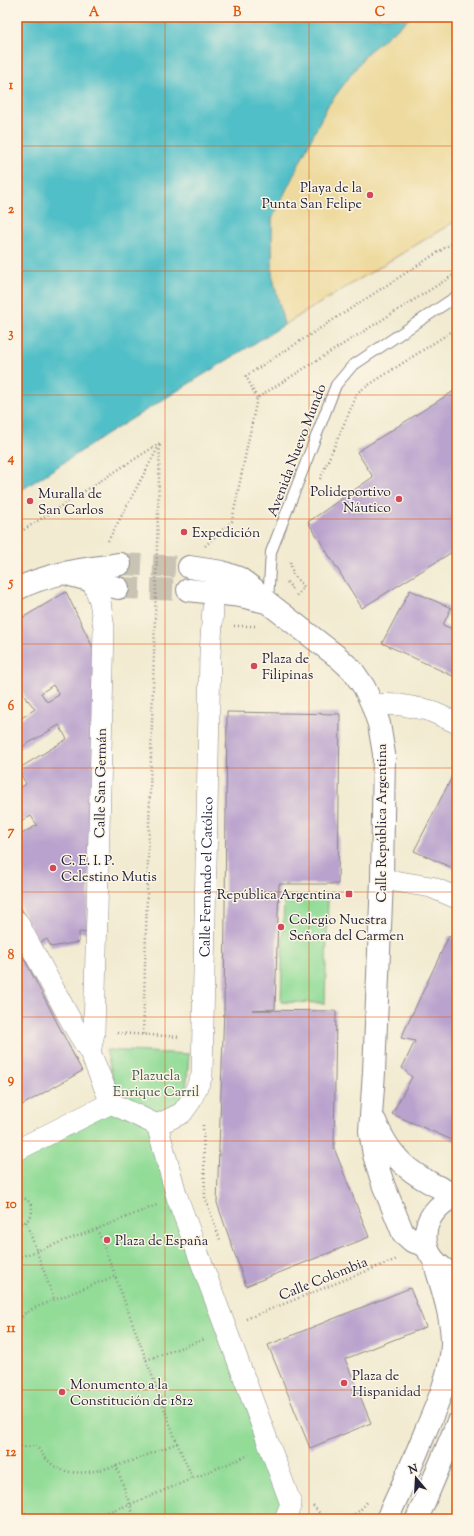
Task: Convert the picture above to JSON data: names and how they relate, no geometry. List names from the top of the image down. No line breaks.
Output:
{"streets":{"street":["Calle San Germán","Calle República Argentina","Calle Fernando el Católico"],"lane":["Avenida Nuevo Mundo"],"path":["Calle Colombia"]},"crossings":[["Calle República Argentina","Calle Colombia"]],"parks":["Plazuela Enrique Carril"],"places":{"other":["Playa de la Punta San Felipe","Polideportivo Náutico","Muralla de San Carlos","Expedición","Plaza de Filipinas","C. E. I. P. Celestino Mutis","Colegio Nuestra Señora del Carmen","Plaza de España","Plaza de Hispanidad","Monumento a la Constitución de 1812"],"transit":["República Argentina"]},"north":"top","grid":{"columns":["A","B","C"],"rows":["1","2","3","4","5","6","7","8","9","10","11","12"]}}
